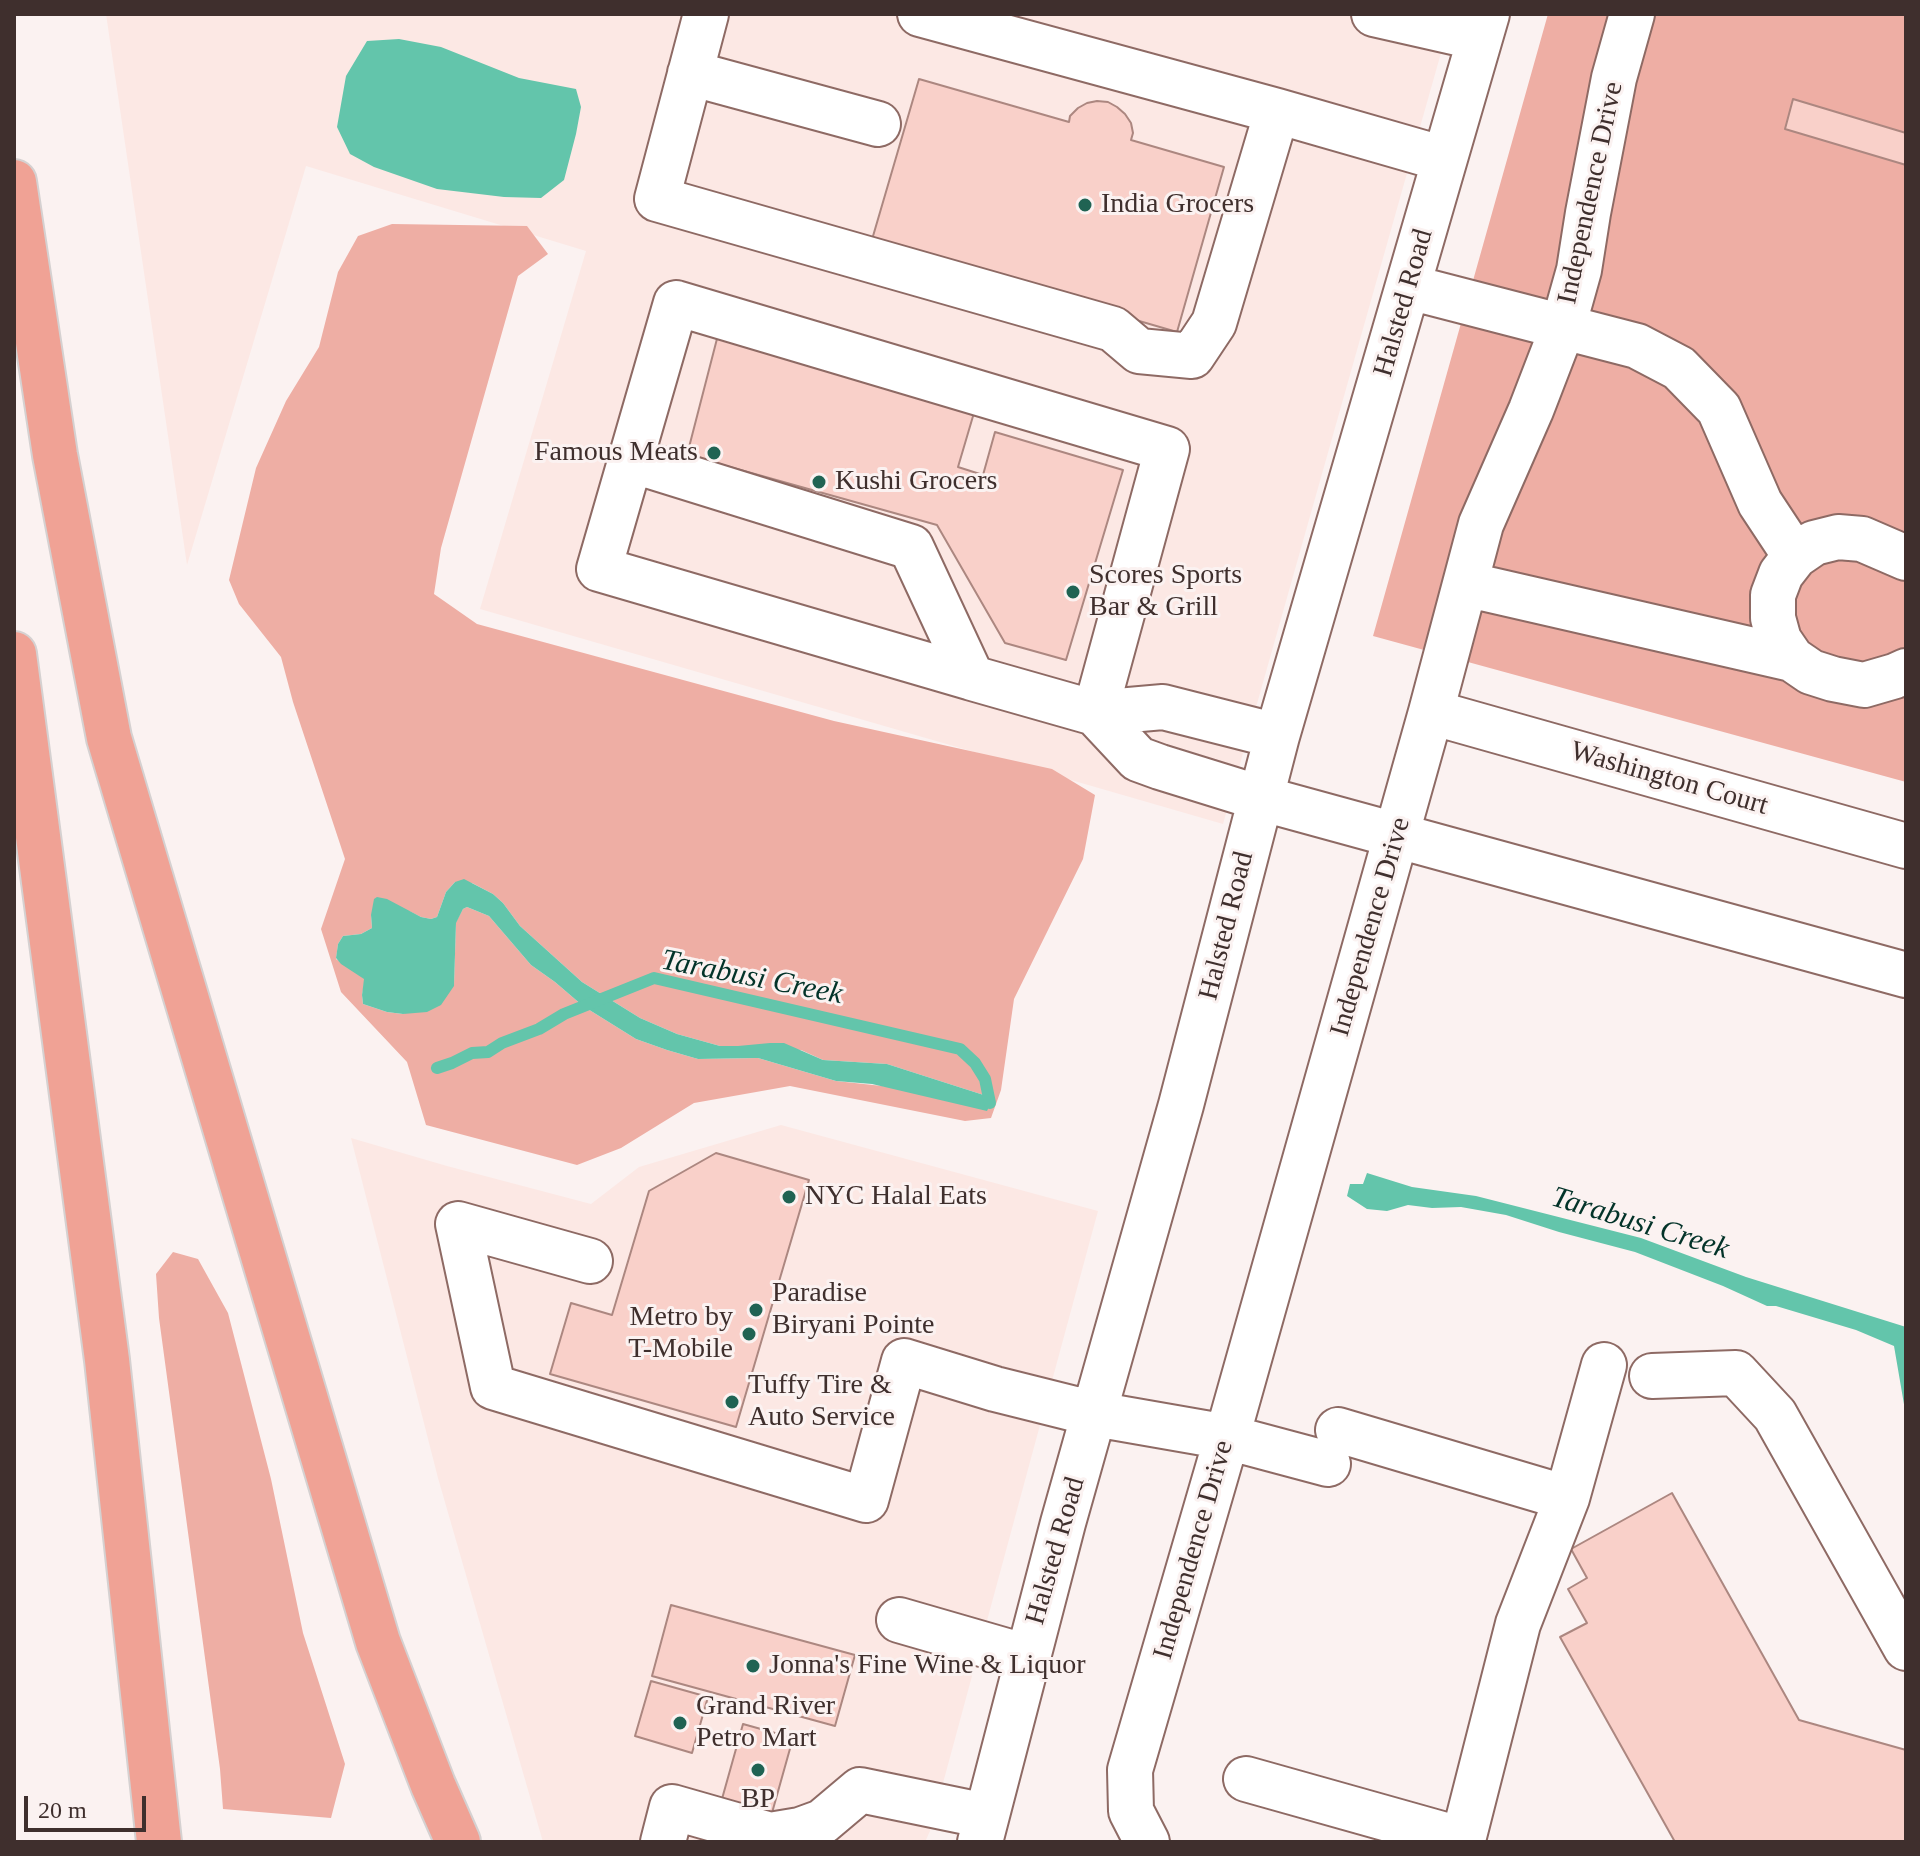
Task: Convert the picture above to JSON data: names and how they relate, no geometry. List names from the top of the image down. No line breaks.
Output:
{"streets":{"street":["Independence Drive","Halsted Road","Washington Court"]},"crossings":[["Independence Drive","Washington Court"]],"water":["Tarabusi Creek"],"places":["India Grocers","Famous Meats","Kushi Grocers","Scores Sports Bar & Grill","NYC Halal Eats","Paradise Biryani Pointe","Metro by T-Mobile","Tuffy Tire & Auto Service","Jonna's Fine Wine & Liquor","Grand River Petro Mart","BP"],"scale_bar":"20 m"}
